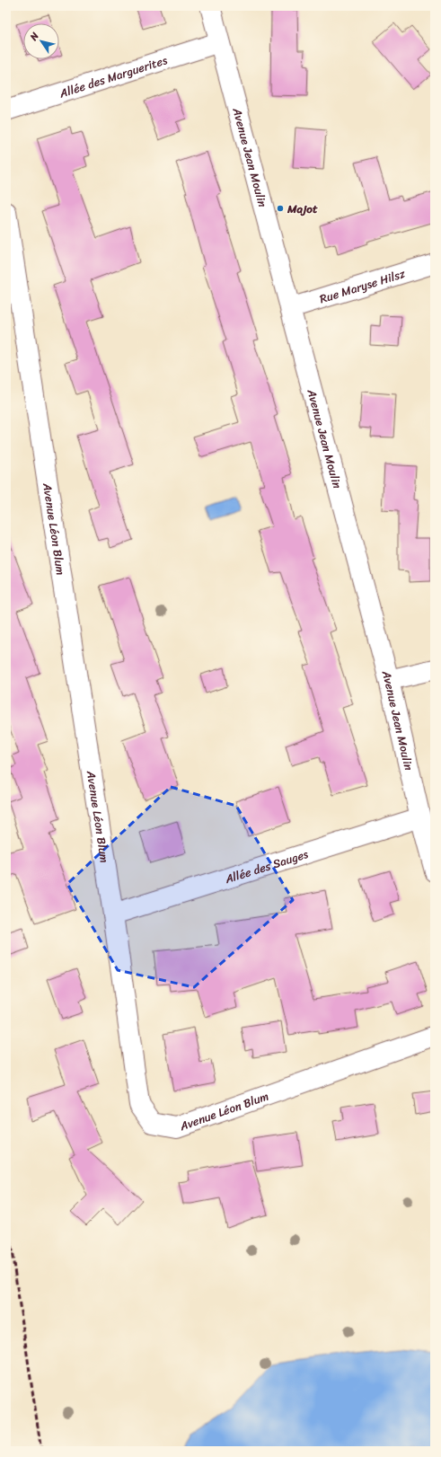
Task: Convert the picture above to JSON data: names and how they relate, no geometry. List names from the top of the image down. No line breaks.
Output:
{"streets":{"street":["Allée des Marguerites","Avenue Jean Moulin","Rue Maryse Hilsz","Avenue Léon Blum","Allée des Sauges"]},"crossings":[["Allée des Marguerites","Avenue Jean Moulin"],["Avenue Jean Moulin","Rue Maryse Hilsz"],["Avenue Jean Moulin","Allée des Sauges"],["Avenue Léon Blum","Allée des Sauges"]],"places":["Majot"],"north":"top left"}
